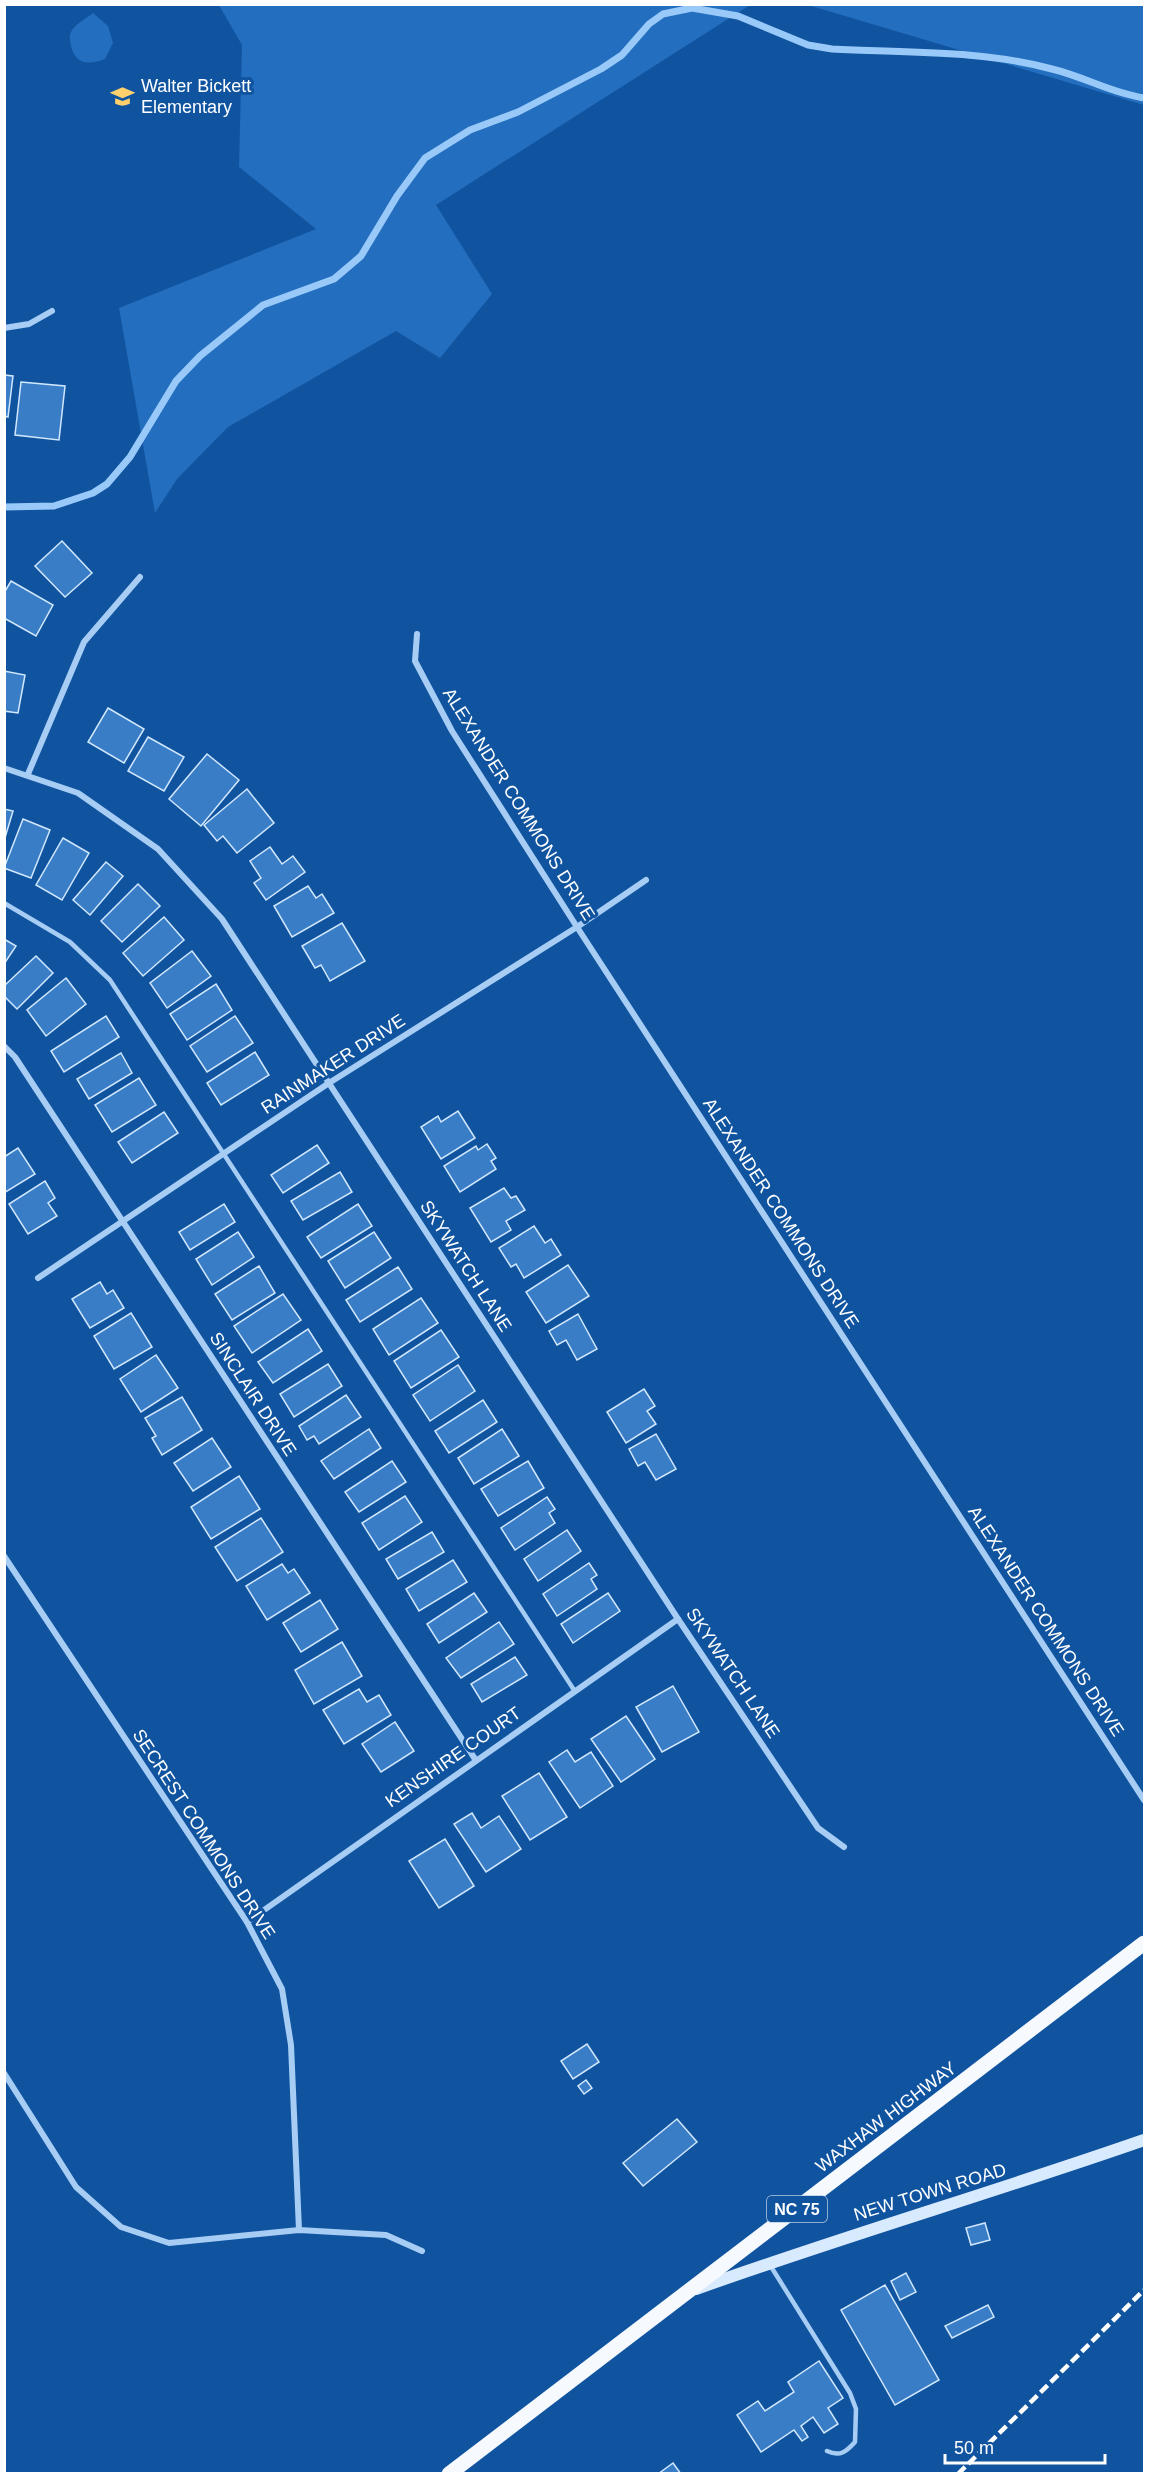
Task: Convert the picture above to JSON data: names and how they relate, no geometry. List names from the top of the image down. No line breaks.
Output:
{"streets":{"main road":["WAXHAW HIGHWAY","NEW TOWN ROAD","NC 75"],"street":["ALEXANDER COMMONS DRIVE","RAINMAKER DRIVE","SKYWATCH LANE","SINCLAIR DRIVE","KENSHIRE COURT","SECREST COMMONS DRIVE"]},"crossings":[["ALEXANDER COMMONS DRIVE","RAINMAKER DRIVE"],["RAINMAKER DRIVE","SKYWATCH LANE"],["RAINMAKER DRIVE","SINCLAIR DRIVE"],["SKYWATCH LANE","KENSHIRE COURT"],["SINCLAIR DRIVE","KENSHIRE COURT"],["KENSHIRE COURT","SECREST COMMONS DRIVE"],["WAXHAW HIGHWAY","NEW TOWN ROAD"]],"places":{"school or university":["Walter Bickett Elementary"]},"scale_bar":"50 m"}
